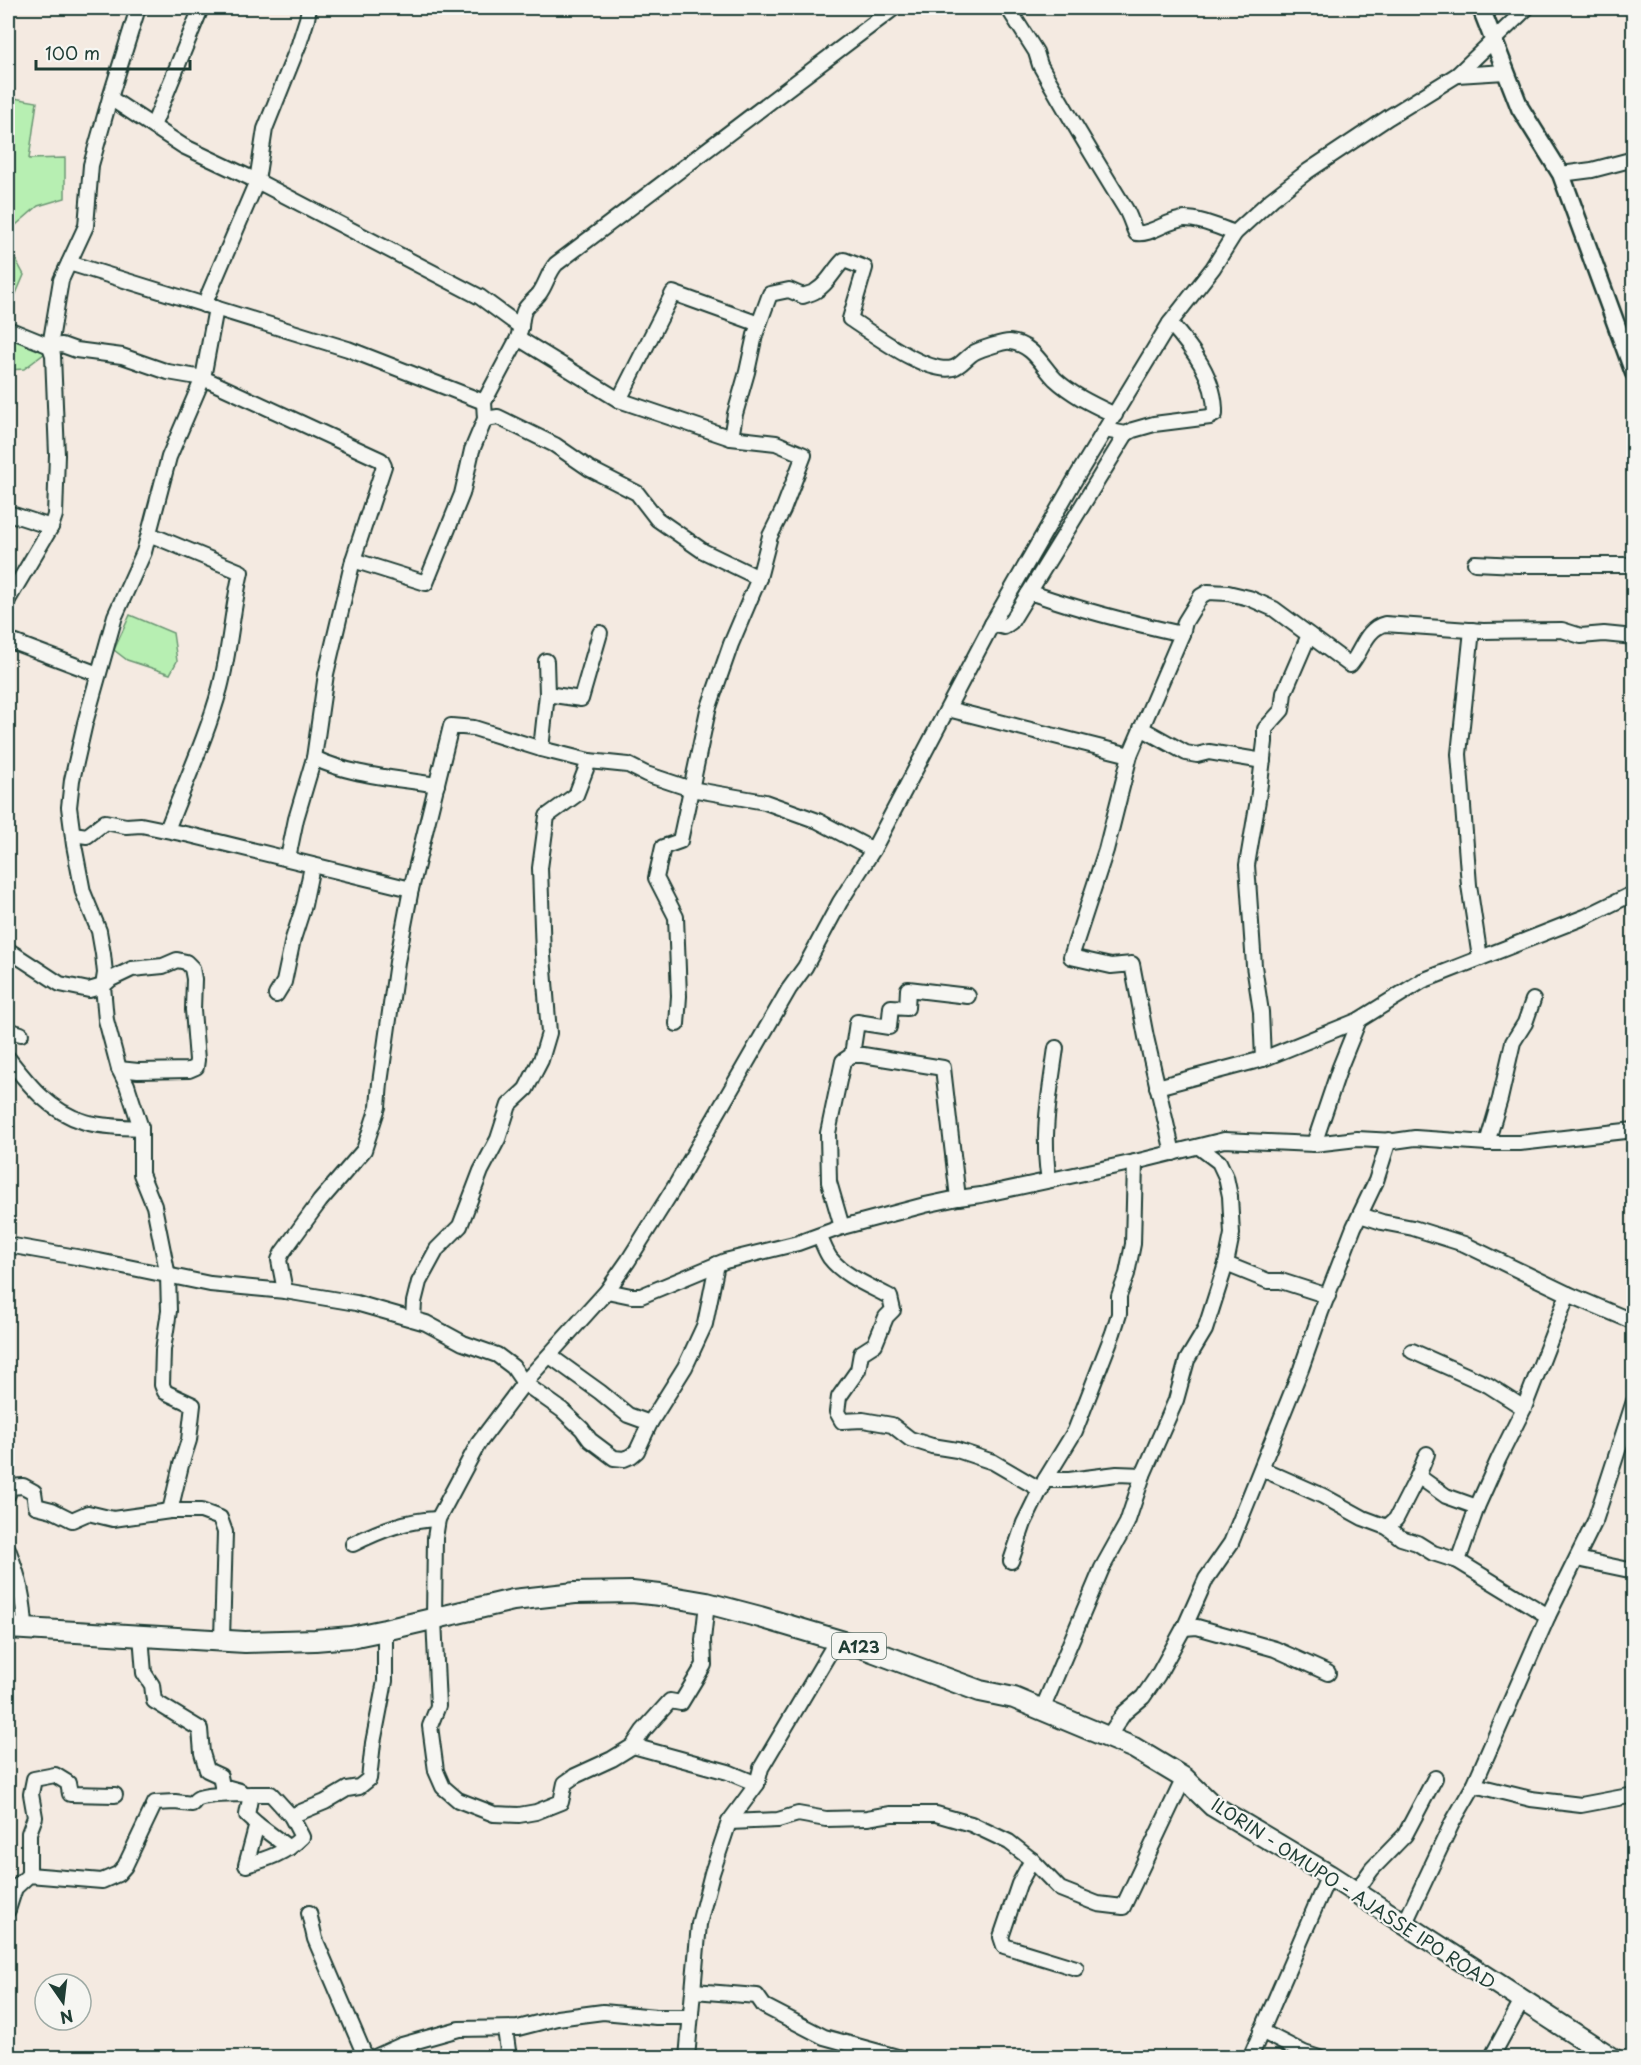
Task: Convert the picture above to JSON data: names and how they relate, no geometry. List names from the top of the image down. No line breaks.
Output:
{"streets":{"highway":["A123","ILORIN - OMUPO - AJASSE IPO ROAD"]},"scale_bar":"100 m","north":"bottom"}
